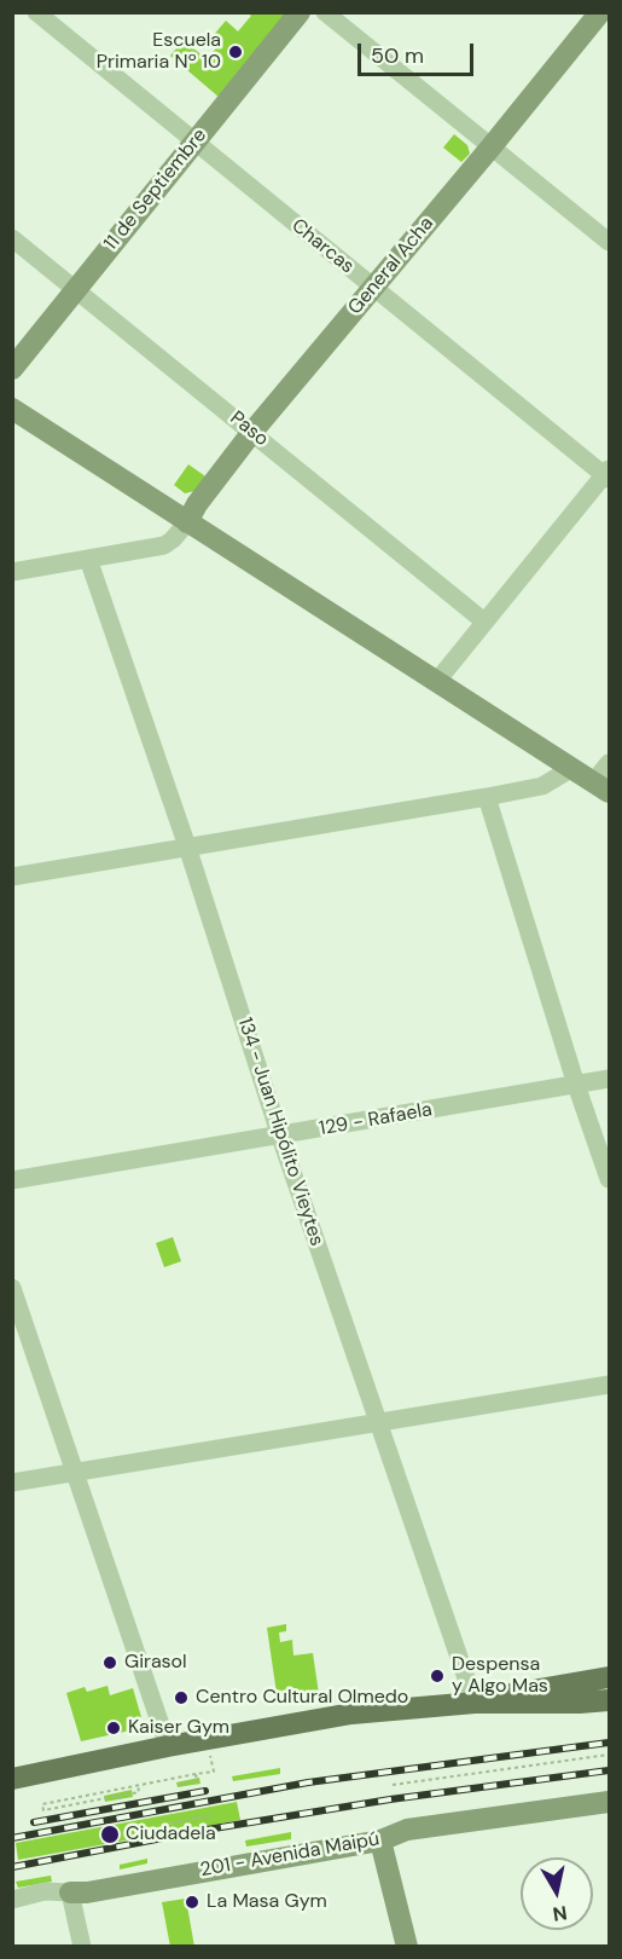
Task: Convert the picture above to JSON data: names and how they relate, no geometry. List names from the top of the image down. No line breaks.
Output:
{"streets":{"street":["11 de Septiembre","Charcas","General Acha","Paso","129 - Rafaela","134 - Juan Hipólito Vieytes","201 - Avenida Maipú"]},"crossings":[["11 de Septiembre","Charcas"],["11 de Septiembre","Paso"],["Charcas","General Acha"],["General Acha","Paso"],["129 - Rafaela","134 - Juan Hipólito Vieytes"]],"places":["Escuela Primaria Nº 10","Girasol","Despensa y Algo Mas","Centro Cultural Olmedo","Kaiser Gym","Ciudadela","La Masa Gym"],"scale_bar":"50 m","north":"bottom"}
